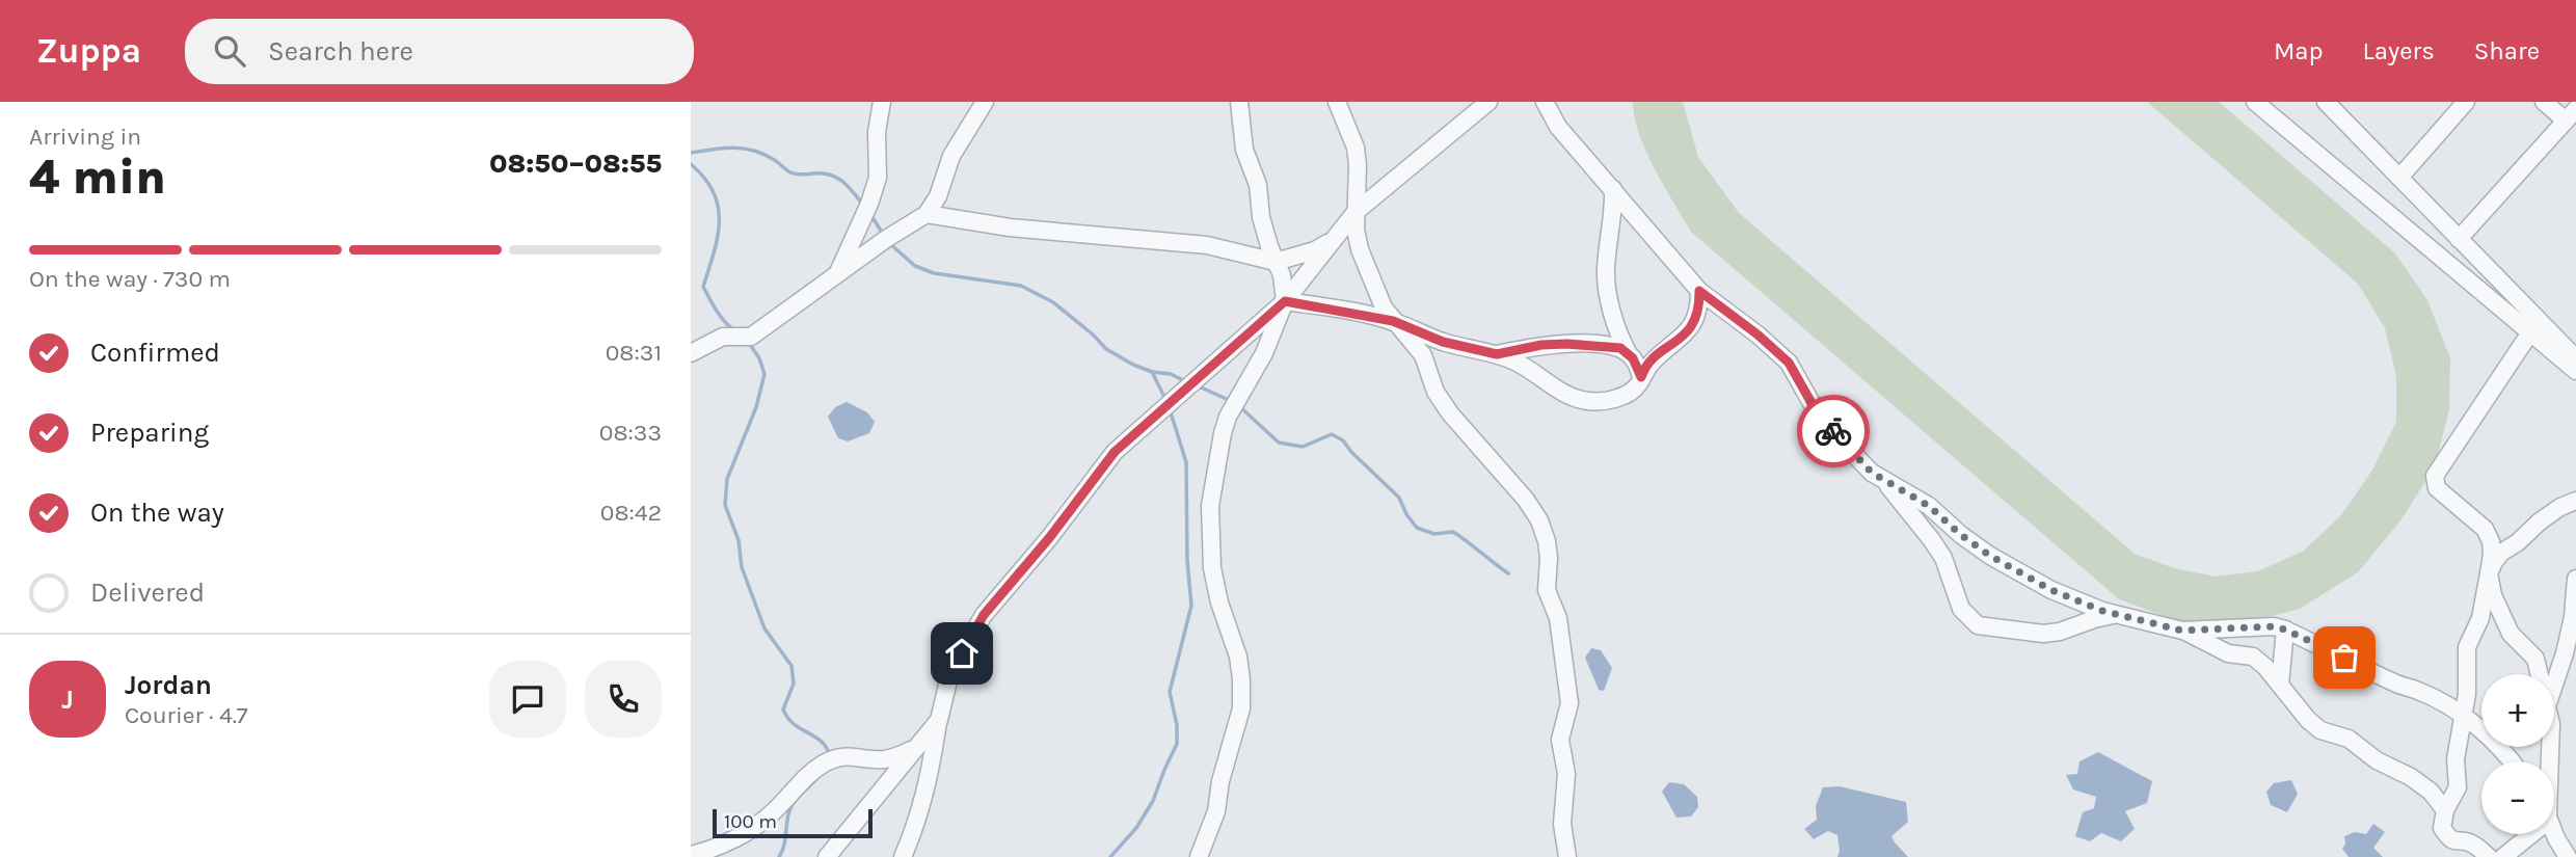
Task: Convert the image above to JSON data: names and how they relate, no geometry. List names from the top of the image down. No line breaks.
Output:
{"scale_bar":"100 m","page":{"header":"Zuppa","search":"Search here","nav":["Map","Layers","Share"],"heading":["4 min","Arriving in","08:50–08:55"],"panel":["Jordan","Courier · 4.7"],"bar":"On the way · 730 m","list":[["Confirmed","08:31"],["Preparing","08:33"],["On the way","08:42"],"Delivered"],"round":"J","map_buttons":["+","−"],"scale":"100 m"}}
